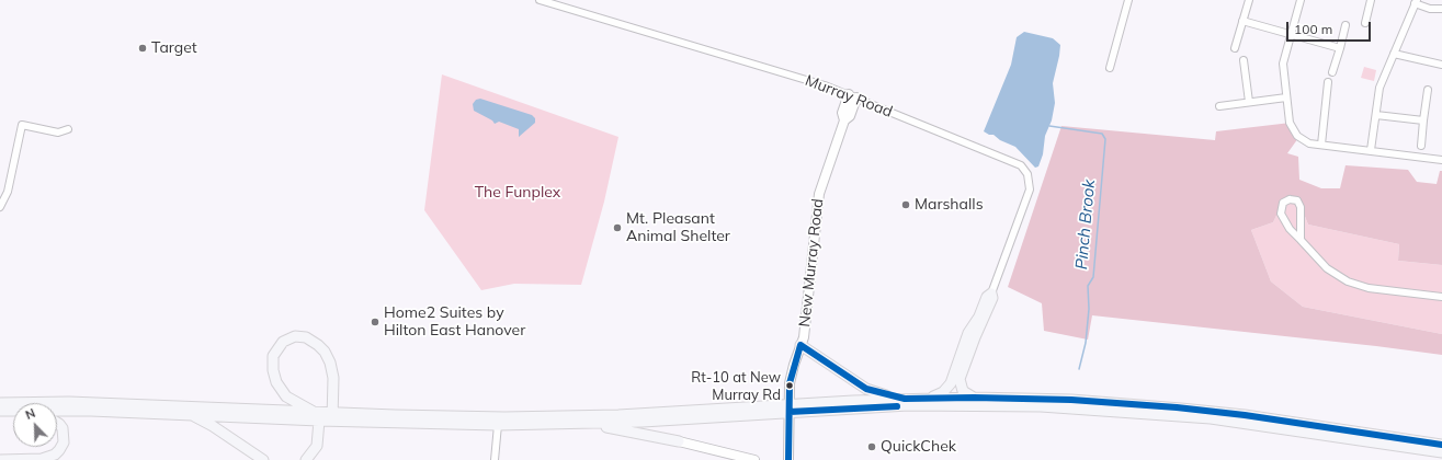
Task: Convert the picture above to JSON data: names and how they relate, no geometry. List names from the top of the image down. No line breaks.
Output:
{"streets":{"street":["Murray Road","New Murray Road"]},"crossings":[["Murray Road","New Murray Road"]],"water":["Pinch Brook"],"parks":["The Funplex"],"places":["Target","Marshalls","Mt. Pleasant Animal Shelter","Home2 Suites by Hilton East Hanover","Rt-10 at New Murray Rd","QuickChek"],"scale_bar":"100 m","north":"top left"}
